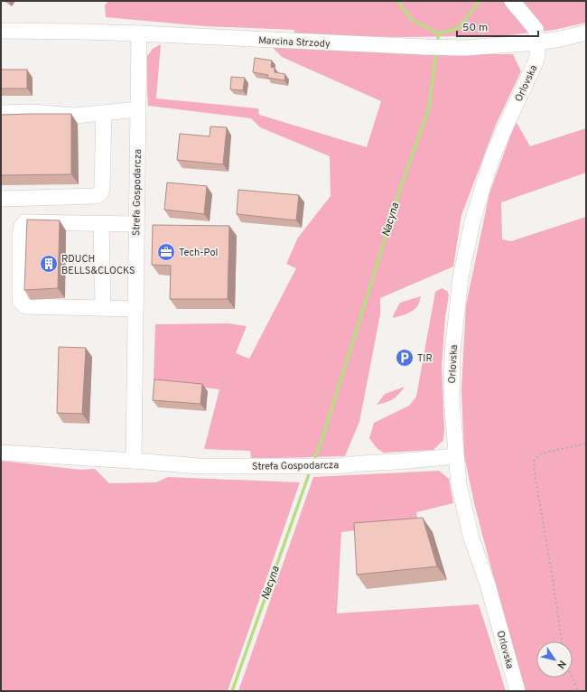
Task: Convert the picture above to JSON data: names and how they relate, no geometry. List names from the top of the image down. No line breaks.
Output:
{"streets":{"street":["Marcina Strzody","Orlovska","Strefa Gospodarcza"]},"crossings":[["Marcina Strzody","Orlovska"],["Marcina Strzody","Strefa Gospodarcza"],["Orlovska","Strefa Gospodarcza"]],"water":["Nacyna"],"places":{"office":["Tech-Pol"],"building":["RDUCH BELLS&CLOCKS"],"parking":["TIR"]},"scale_bar":"50 m","north":"bottom right"}
